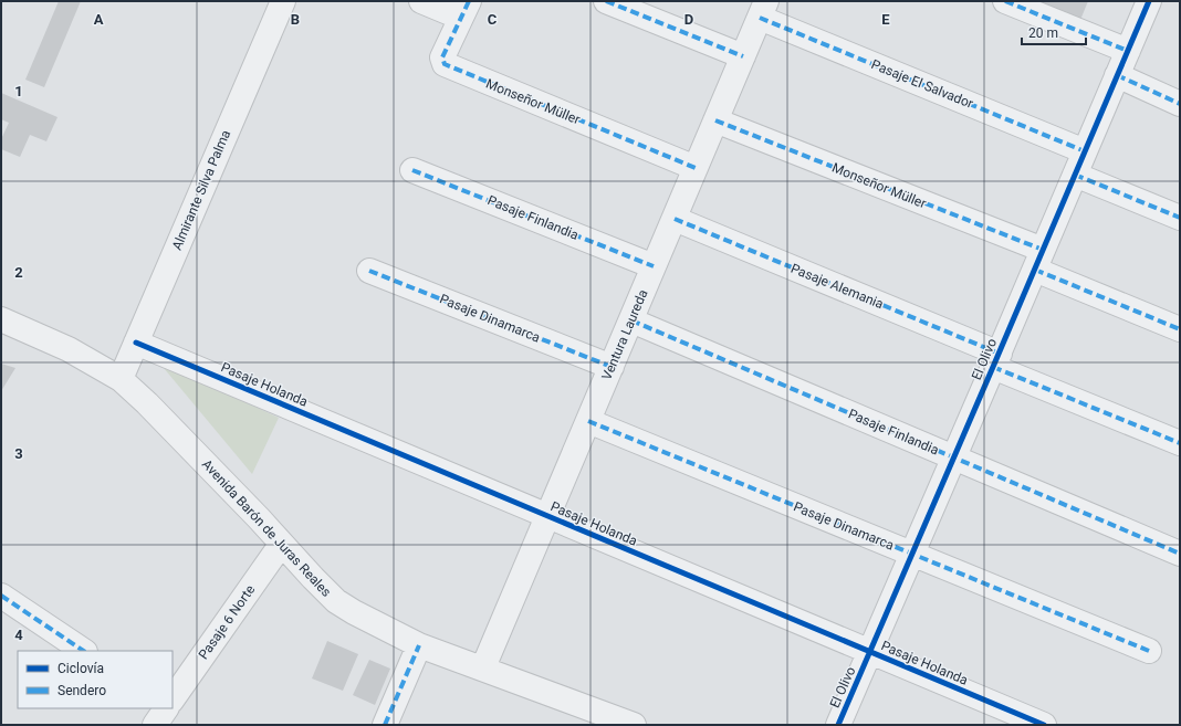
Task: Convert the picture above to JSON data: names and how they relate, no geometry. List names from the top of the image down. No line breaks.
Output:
{"streets":{"street":["Pasaje El Salvador","Monseñor Müller","Almirante Silva Palma","Pasaje Finlandia","Pasaje Alemania","Pasaje Dinamarca","Ventura Laureda","El Olivo","Pasaje Holanda","Avenida Barón de Juras Reales","Pasaje 6 Norte"]},"crossings":[["Pasaje El Salvador","Ventura Laureda"],["Pasaje El Salvador","El Olivo"],["Monseñor Müller","Ventura Laureda"],["Monseñor Müller","El Olivo"],["Almirante Silva Palma","Pasaje Holanda"],["Almirante Silva Palma","Avenida Barón de Juras Reales"],["Pasaje Finlandia","Ventura Laureda"],["Pasaje Finlandia","El Olivo"],["Pasaje Alemania","Ventura Laureda"],["Pasaje Alemania","El Olivo"],["Pasaje Dinamarca","Ventura Laureda"],["Pasaje Dinamarca","El Olivo"],["Ventura Laureda","Pasaje Holanda"],["Ventura Laureda","Avenida Barón de Juras Reales"],["El Olivo","Pasaje Holanda"],["Avenida Barón de Juras Reales","Pasaje 6 Norte"]],"legend":["Ciclovía","Sendero"],"scale_bar":"20 m","grid":{"columns":["A","B","C","D","E"],"rows":["1","2","3","4"]}}
